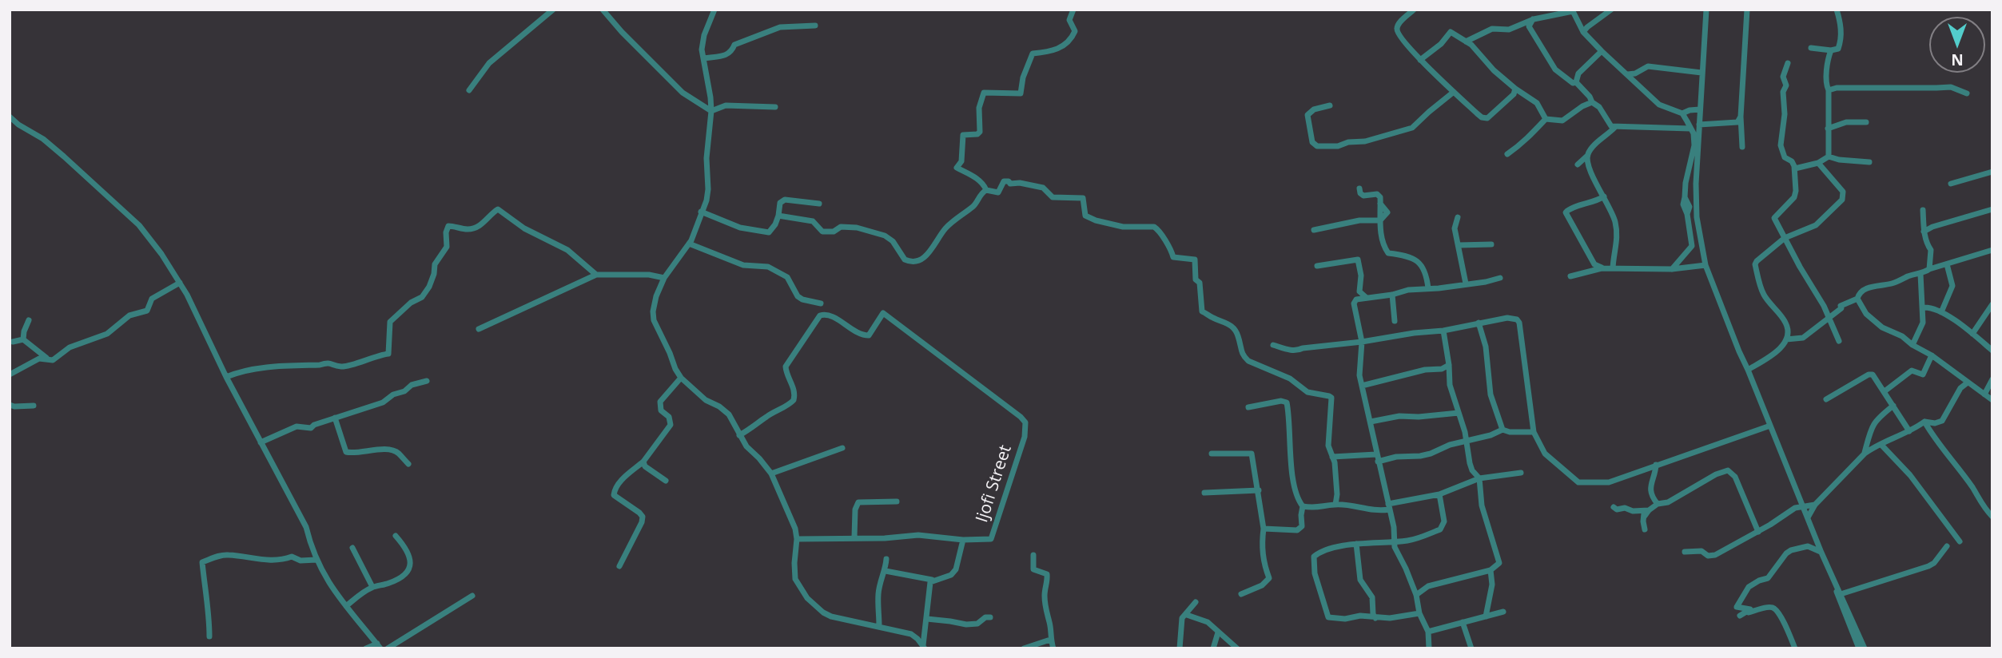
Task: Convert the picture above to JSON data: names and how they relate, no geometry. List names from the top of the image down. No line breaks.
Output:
{"streets":{"street":["Ijofi Street"]},"north":"bottom"}
